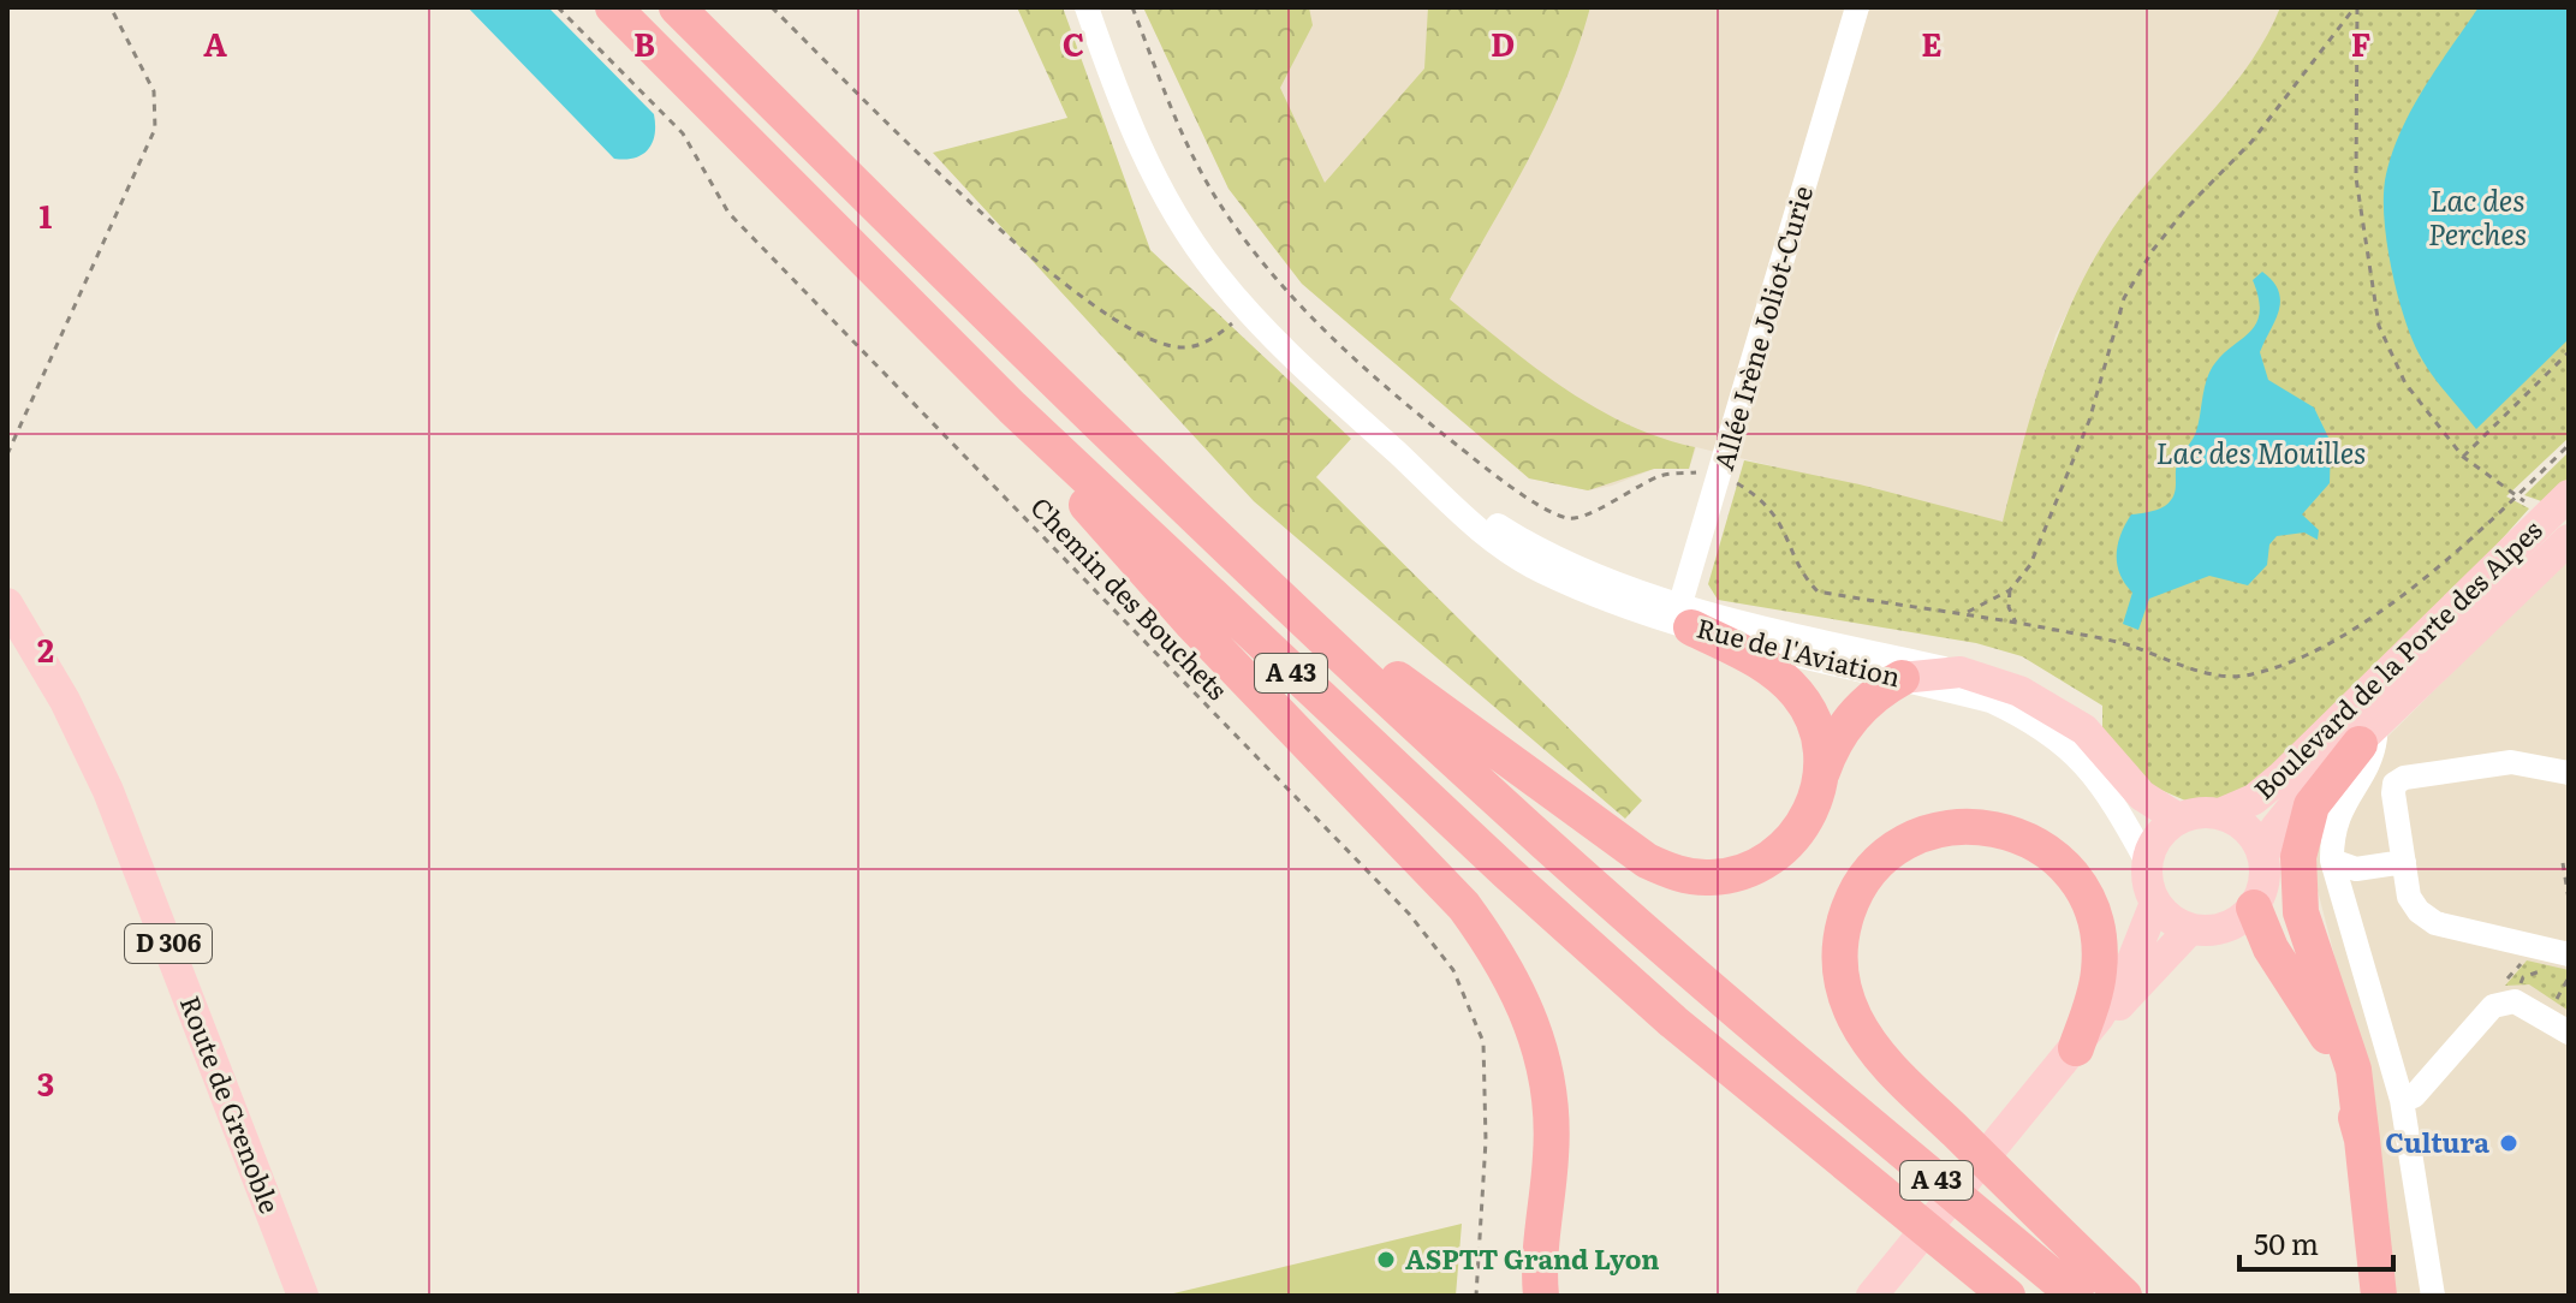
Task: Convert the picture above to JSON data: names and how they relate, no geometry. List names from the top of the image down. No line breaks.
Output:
{"streets":{"highway":["A 43"],"main road":["Rue de l'Aviation","Boulevard de la Porte des Alpes","D 306","Route de Grenoble"],"street":["Allée Irène Joliot-Curie"],"path":["Chemin des Bouchets"]},"crossings":[["Allée Irène Joliot-Curie","Rue de l'Aviation"],["Rue de l'Aviation","Boulevard de la Porte des Alpes"]],"water":["Lac des Perches","Lac des Mouilles"],"places":["Cultura","ASPTT Grand Lyon"],"scale_bar":"50 m","grid":{"columns":["A","B","C","D","E","F"],"rows":["1","2","3"]}}
